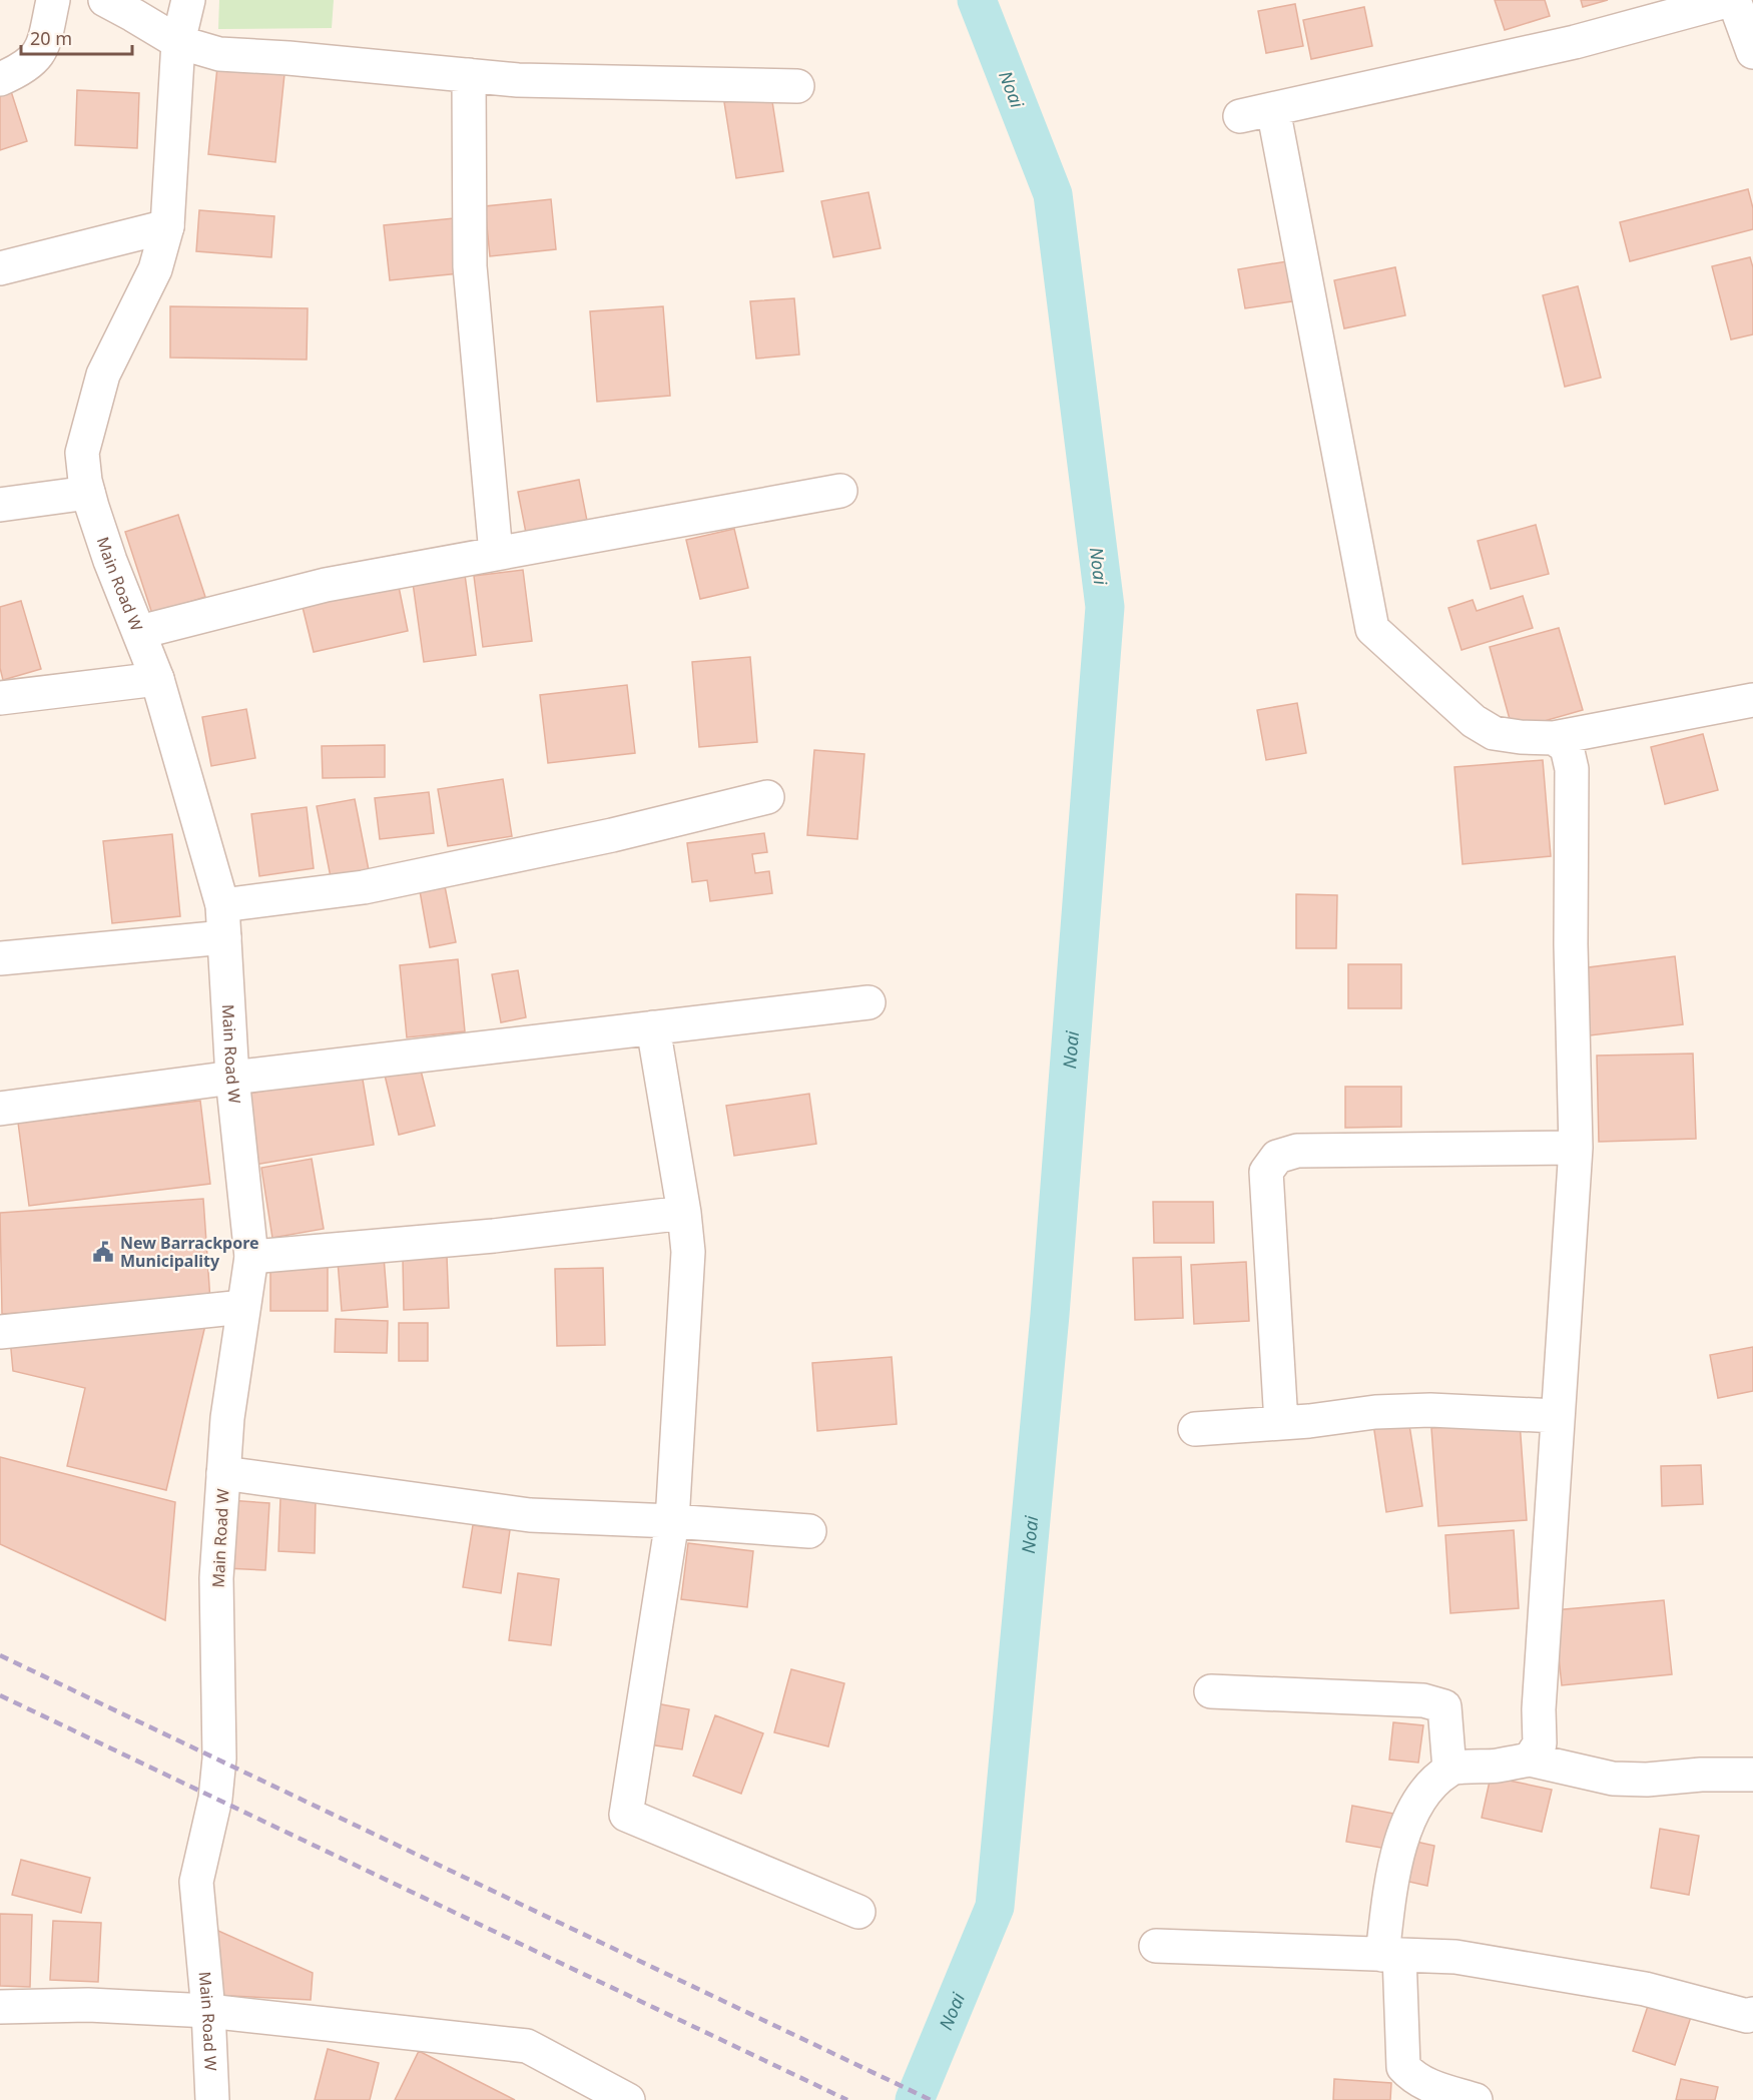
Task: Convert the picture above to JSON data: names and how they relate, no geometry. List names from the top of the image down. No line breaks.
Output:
{"streets":{"street":["Main Road W"]},"water":["Noai"],"places":{"public building":["New Barrackpore Municipality"]},"scale_bar":"20 m"}
